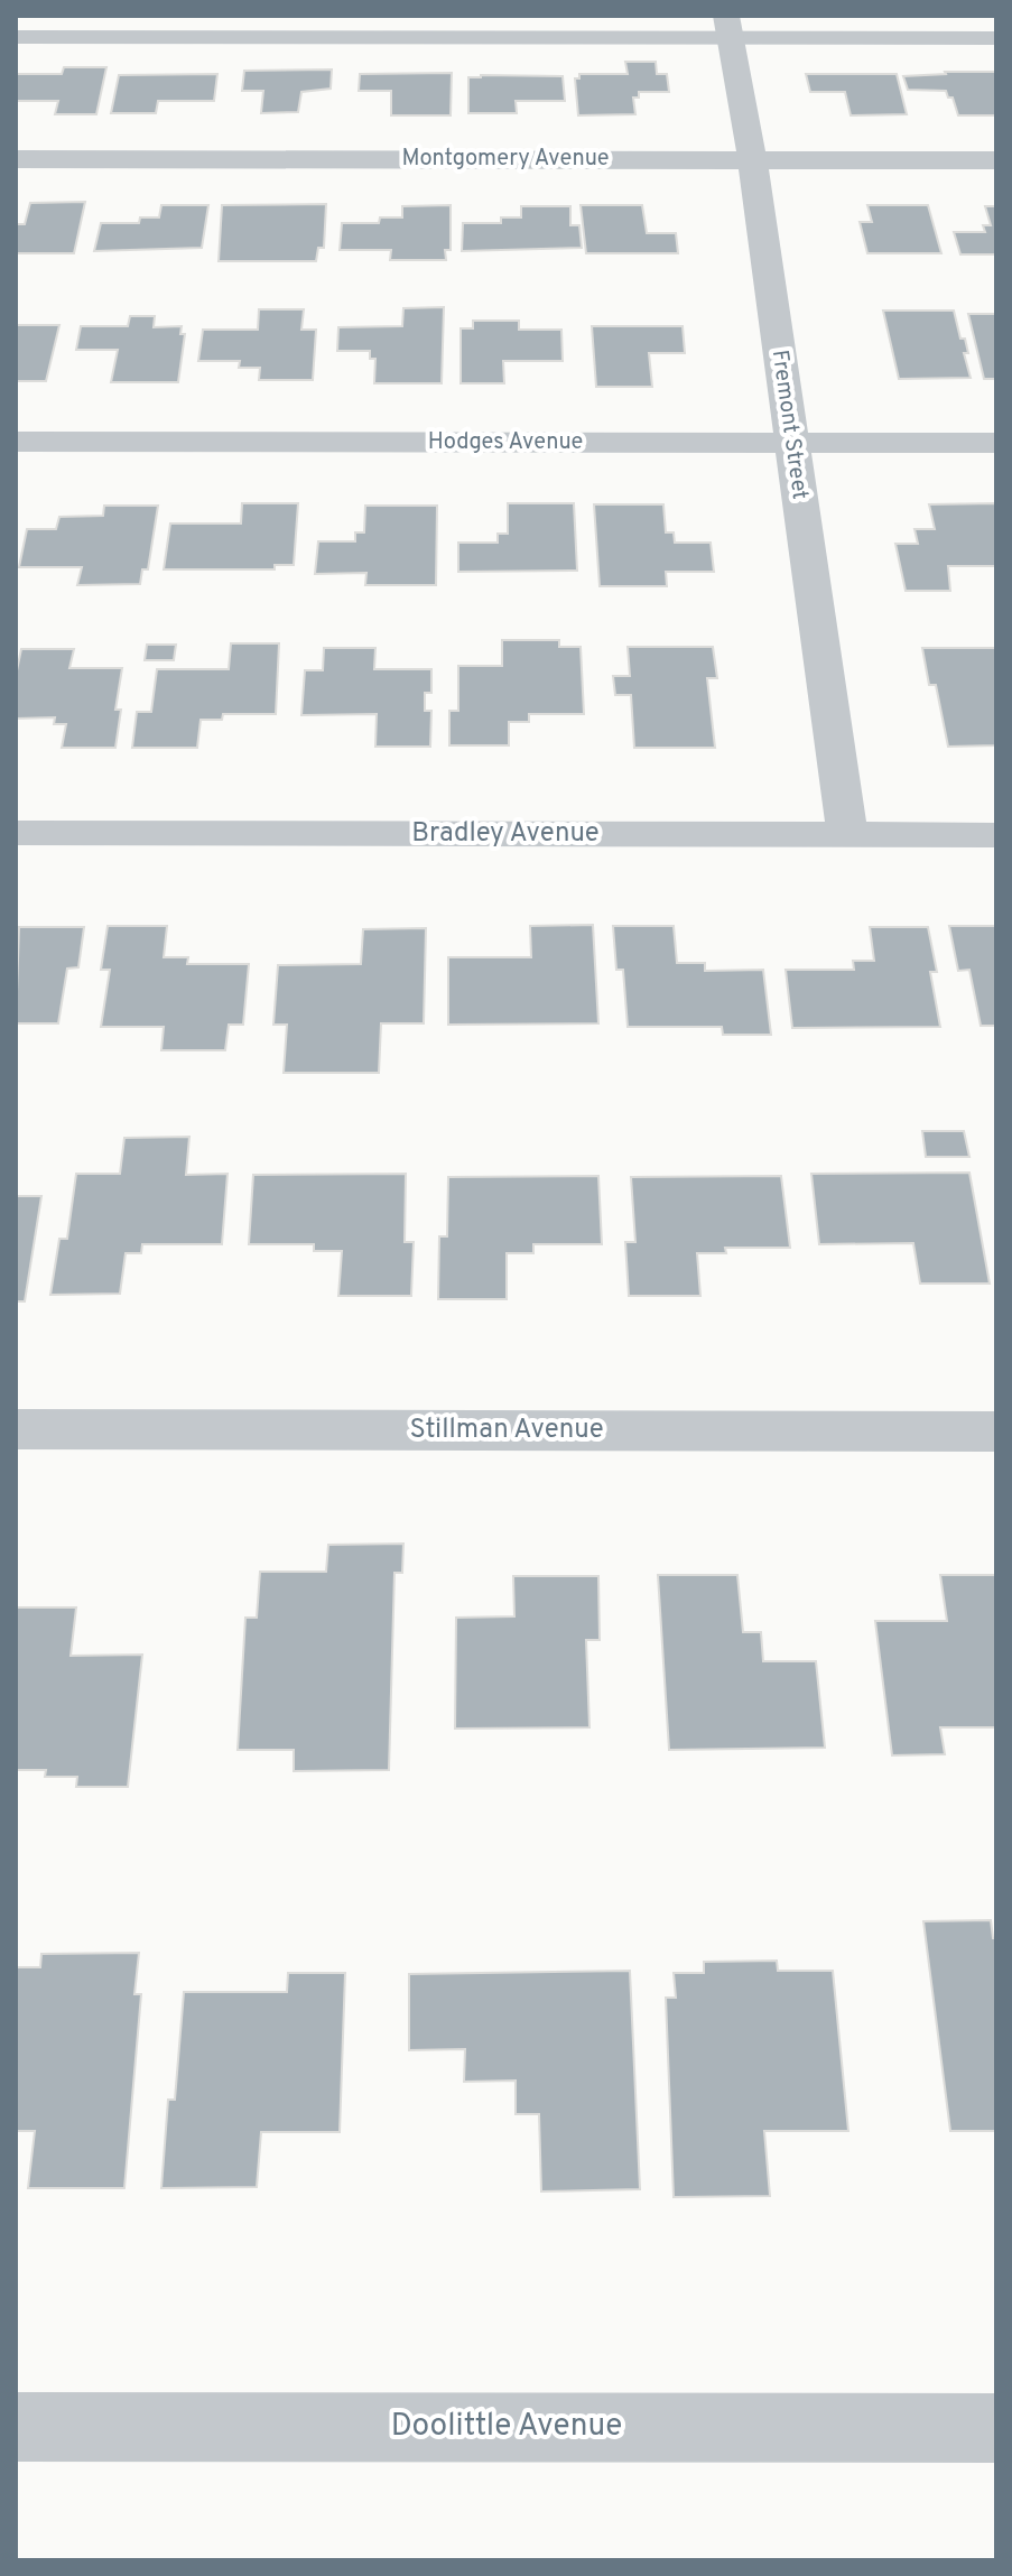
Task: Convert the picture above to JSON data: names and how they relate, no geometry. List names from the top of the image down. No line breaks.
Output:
{"streets":{"street":["Montgomery Avenue","Fremont Street","Hodges Avenue","Bradley Avenue","Stillman Avenue","Doolittle Avenue"]},"crossings":[["Montgomery Avenue","Fremont Street"],["Fremont Street","Hodges Avenue"],["Fremont Street","Bradley Avenue"]]}
